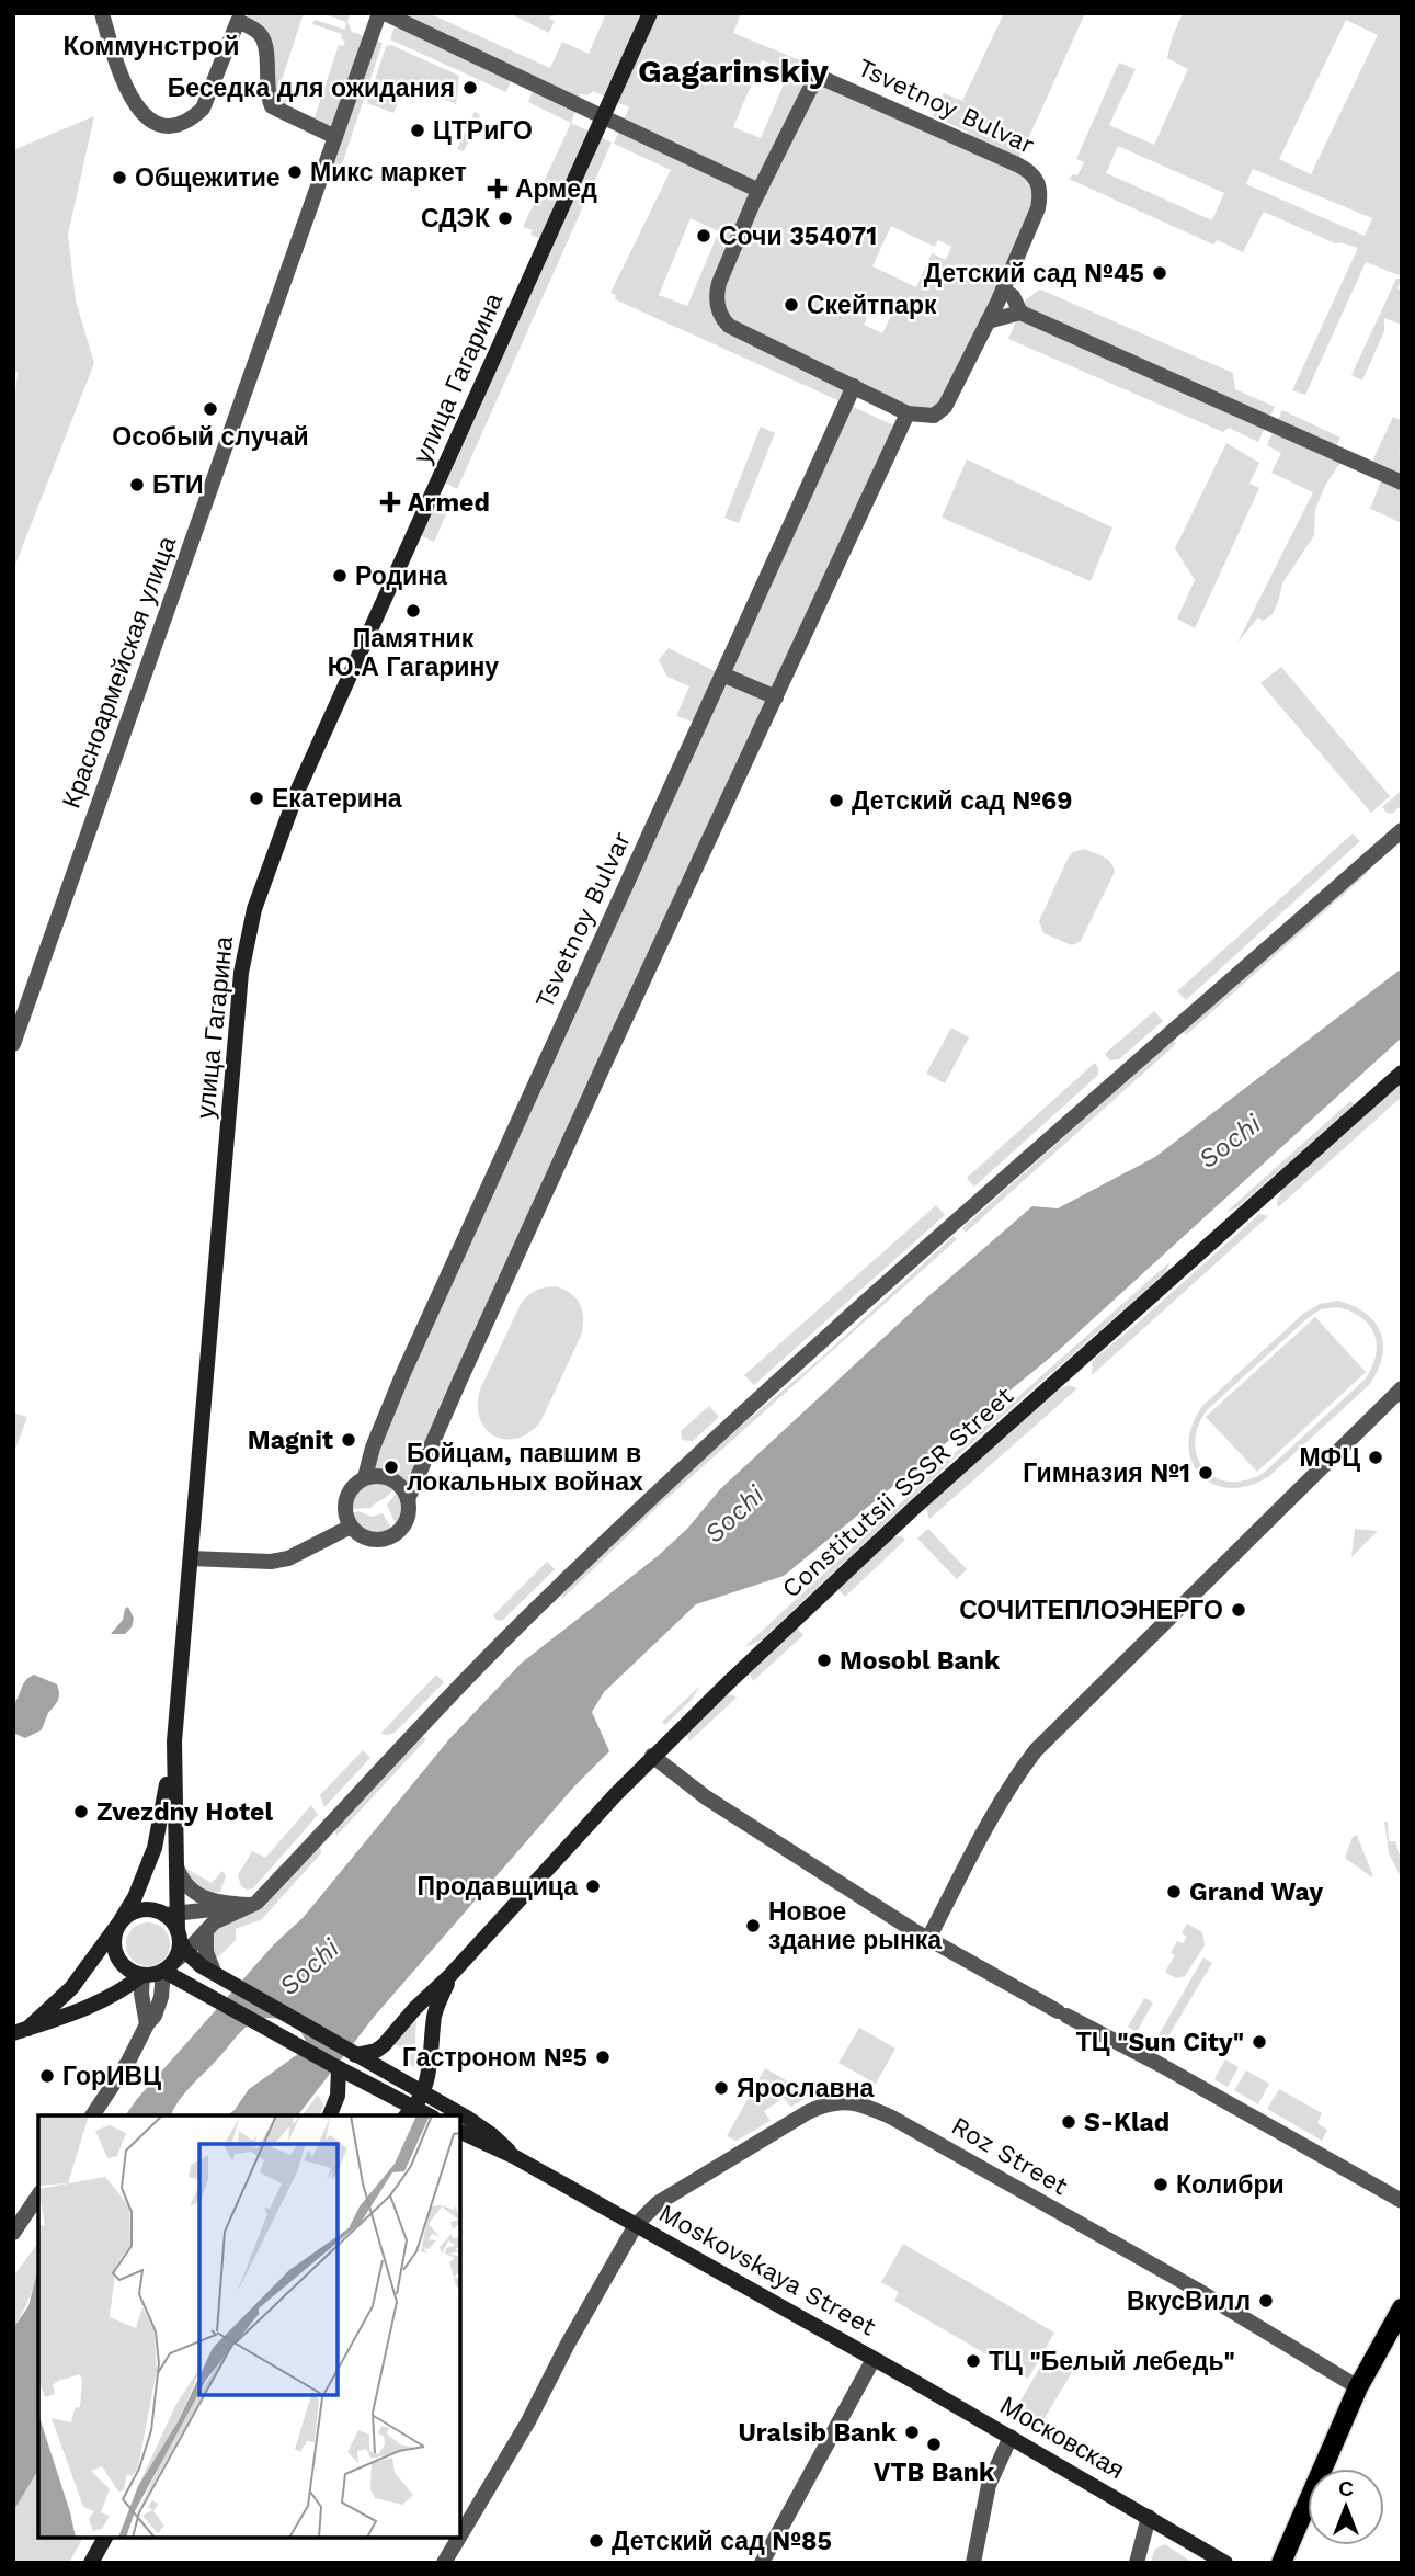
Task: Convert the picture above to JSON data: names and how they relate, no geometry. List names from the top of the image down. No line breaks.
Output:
{"streets":{"main road":["Constitutsii SSSR Street","Moskovskaya Street","Московская"],"street":["Tsvetnoy Bulvar","Красноармейская улица","Roz Street"]},"crossings":[["Tsvetnoy Bulvar","Красноармейская улица"],["Roz Street","Moskovskaya Street"],["Moskovskaya Street","Московская"]],"districts":["Коммунстрой","Gagarinskiy"],"water":["Sochi"],"places":{"other":["Беседка для ожидания","ЦТРиГО","Микс маркет","Общежитие","СДЭК","Сочи 354071","Детский сад №45","Скейтпарк","Особый случай","БТИ","Родина","Памятник Ю.А Гагарину","Екатерина","Детский сад №69","Magnit","МФЦ","Бойцам, павшим в локальных войнах","Гимназия №1","СОЧИТЕПЛОЭНЕРГО","Mosobl Bank","Zvezdny Hotel","Продавщица","Grand Way","Новое здание рынка","ТЦ \"Sun City\"","Гастроном №5","ГорИВЦ","Ярославна","S-Klad","Колибри","ВкусВилл","ТЦ \"Белый лебедь\"","Uralsib Bank","VTB Bank","Детский сад №85"],"health":["Армед","Armed"]},"north":"top"}
